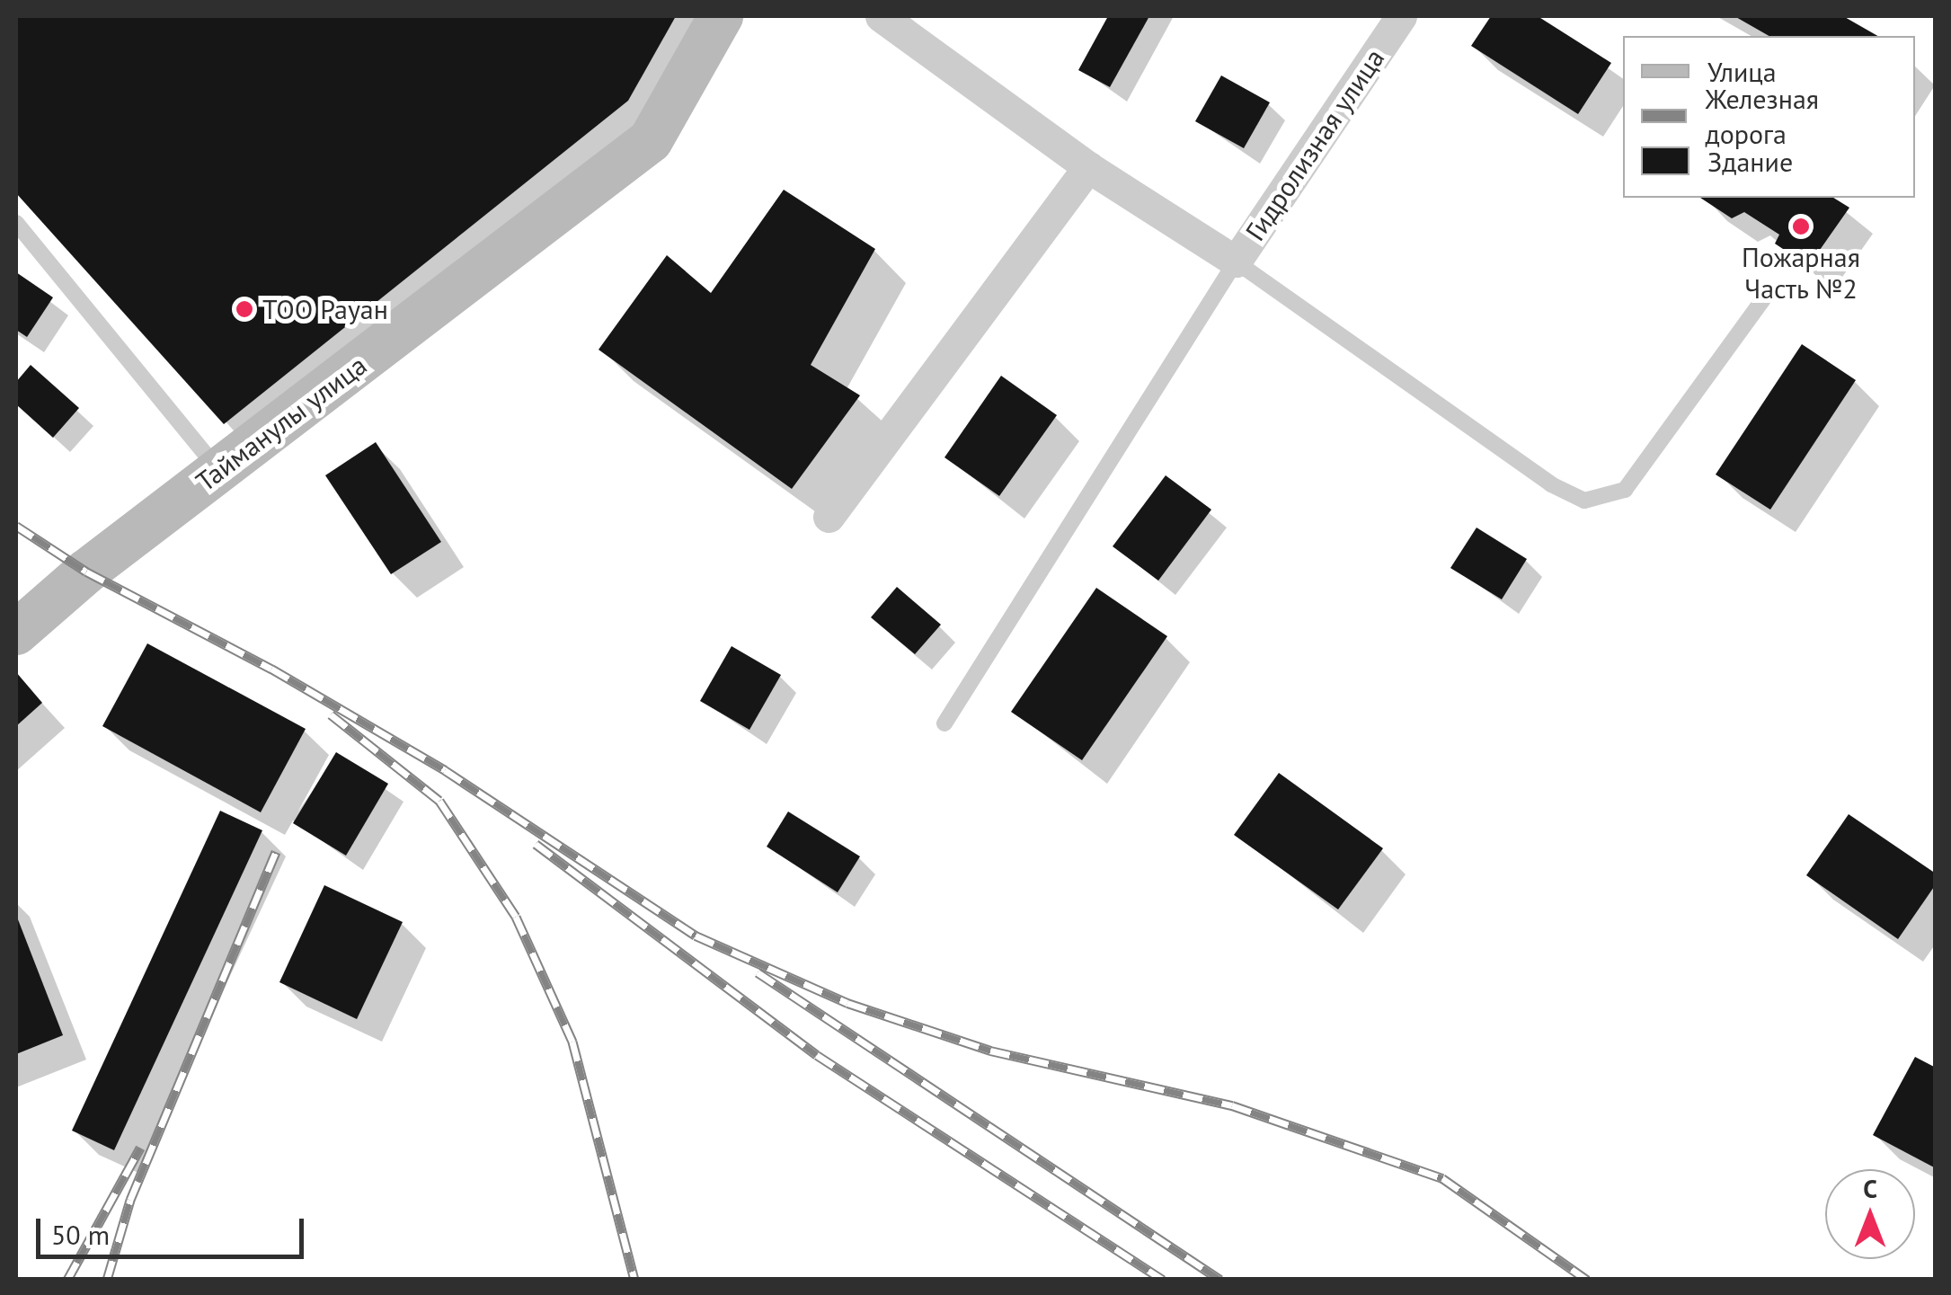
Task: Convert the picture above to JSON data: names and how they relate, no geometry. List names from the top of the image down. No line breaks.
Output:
{"streets":{"street":["Гидролизная улица","Тайманулы улица"]},"places":["Пожарная Часть №2","ТОО Рауан"],"legend":["Улица","Железная дорога","Здание"],"scale_bar":"50 m","north":"top"}
